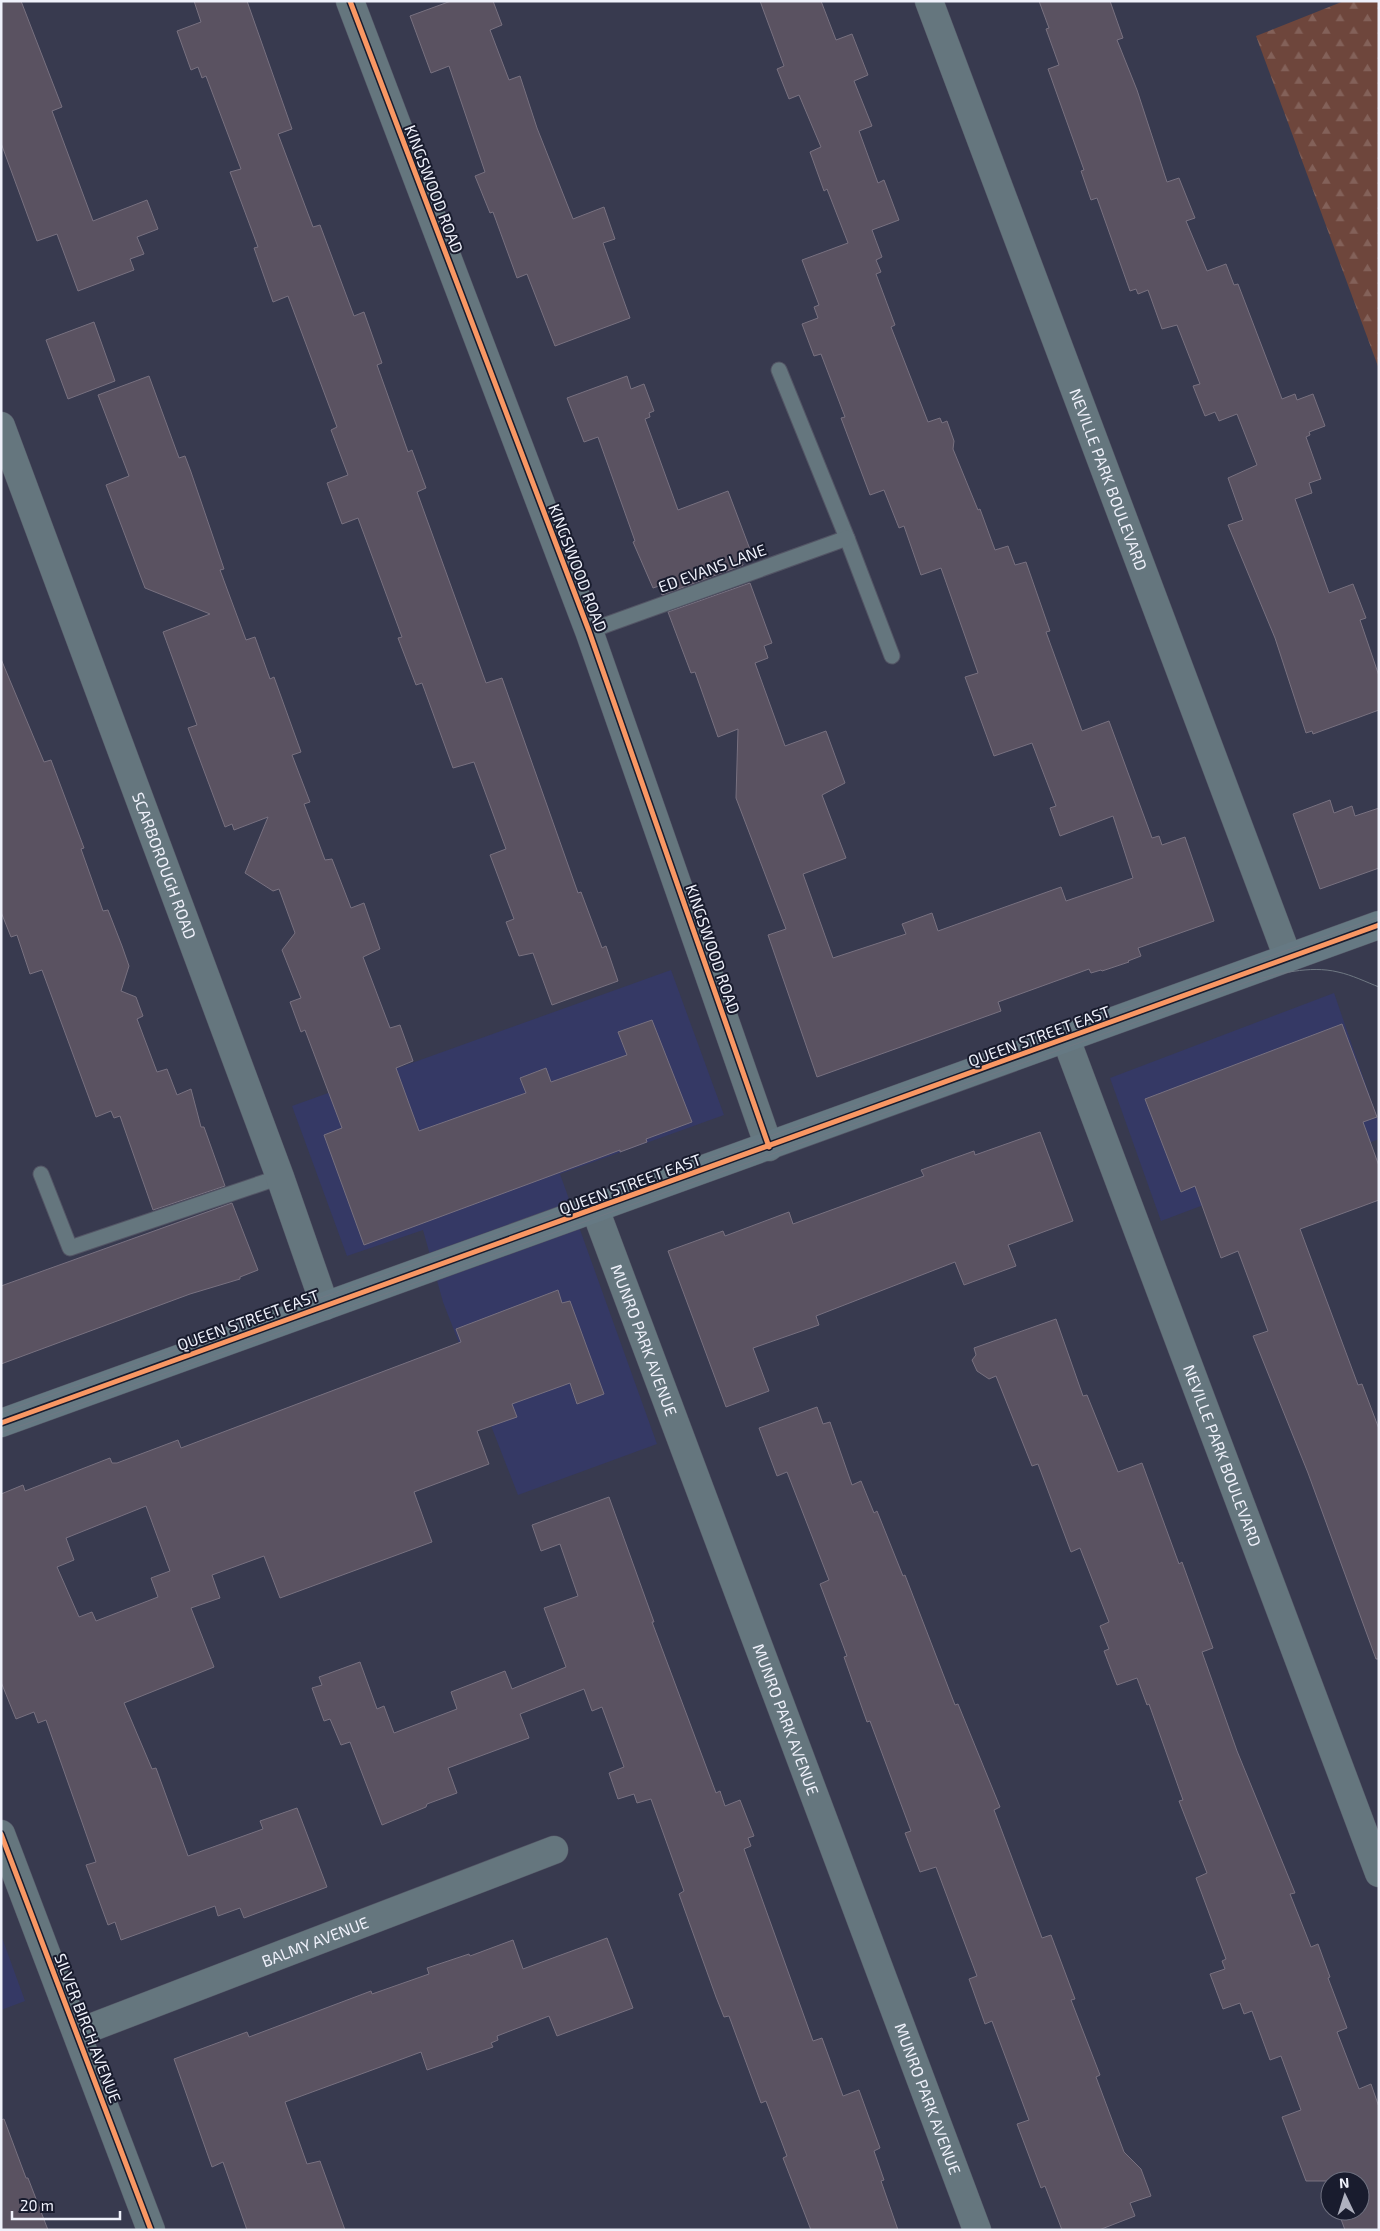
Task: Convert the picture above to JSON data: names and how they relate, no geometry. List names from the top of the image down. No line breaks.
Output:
{"streets":{"main road":["QUEEN STREET EAST"],"street":["KINGSWOOD ROAD","NEVILLE PARK BOULEVARD","SCARBOROUGH ROAD","MUNRO PARK AVENUE","BALMY AVENUE","SILVER BIRCH AVENUE"],"lane":["ED EVANS LANE"]},"crossings":[["KINGSWOOD ROAD","ED EVANS LANE"],["KINGSWOOD ROAD","QUEEN STREET EAST"],["NEVILLE PARK BOULEVARD","QUEEN STREET EAST"],["SCARBOROUGH ROAD","QUEEN STREET EAST"],["QUEEN STREET EAST","MUNRO PARK AVENUE"],["BALMY AVENUE","SILVER BIRCH AVENUE"]],"scale_bar":"20 m","north":"top"}
